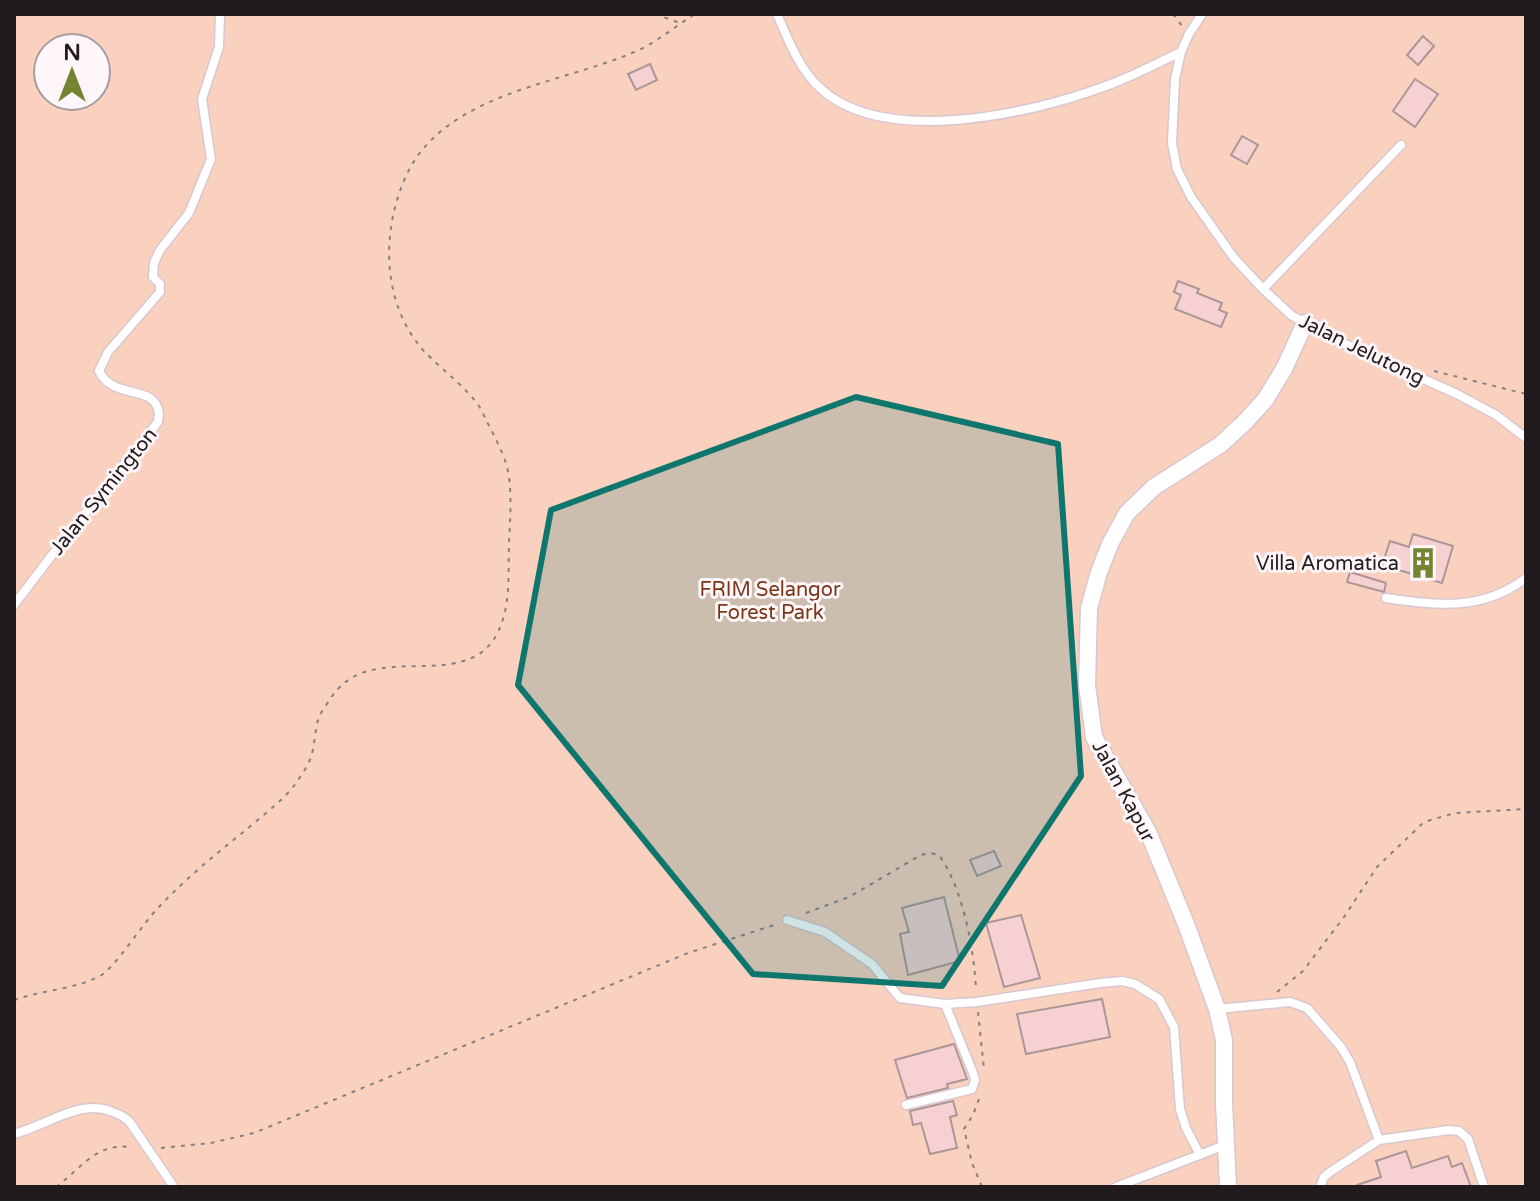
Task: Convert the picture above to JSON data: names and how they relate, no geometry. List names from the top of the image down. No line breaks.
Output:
{"streets":{"street":["Jalan Kapur"],"lane":["Jalan Jelutong","Jalan Symington"]},"crossings":[["Jalan Jelutong","Jalan Kapur"]],"parks":["FRIM Selangor Forest Park"],"places":{"building":["Villa Aromatica"]},"north":"top"}
